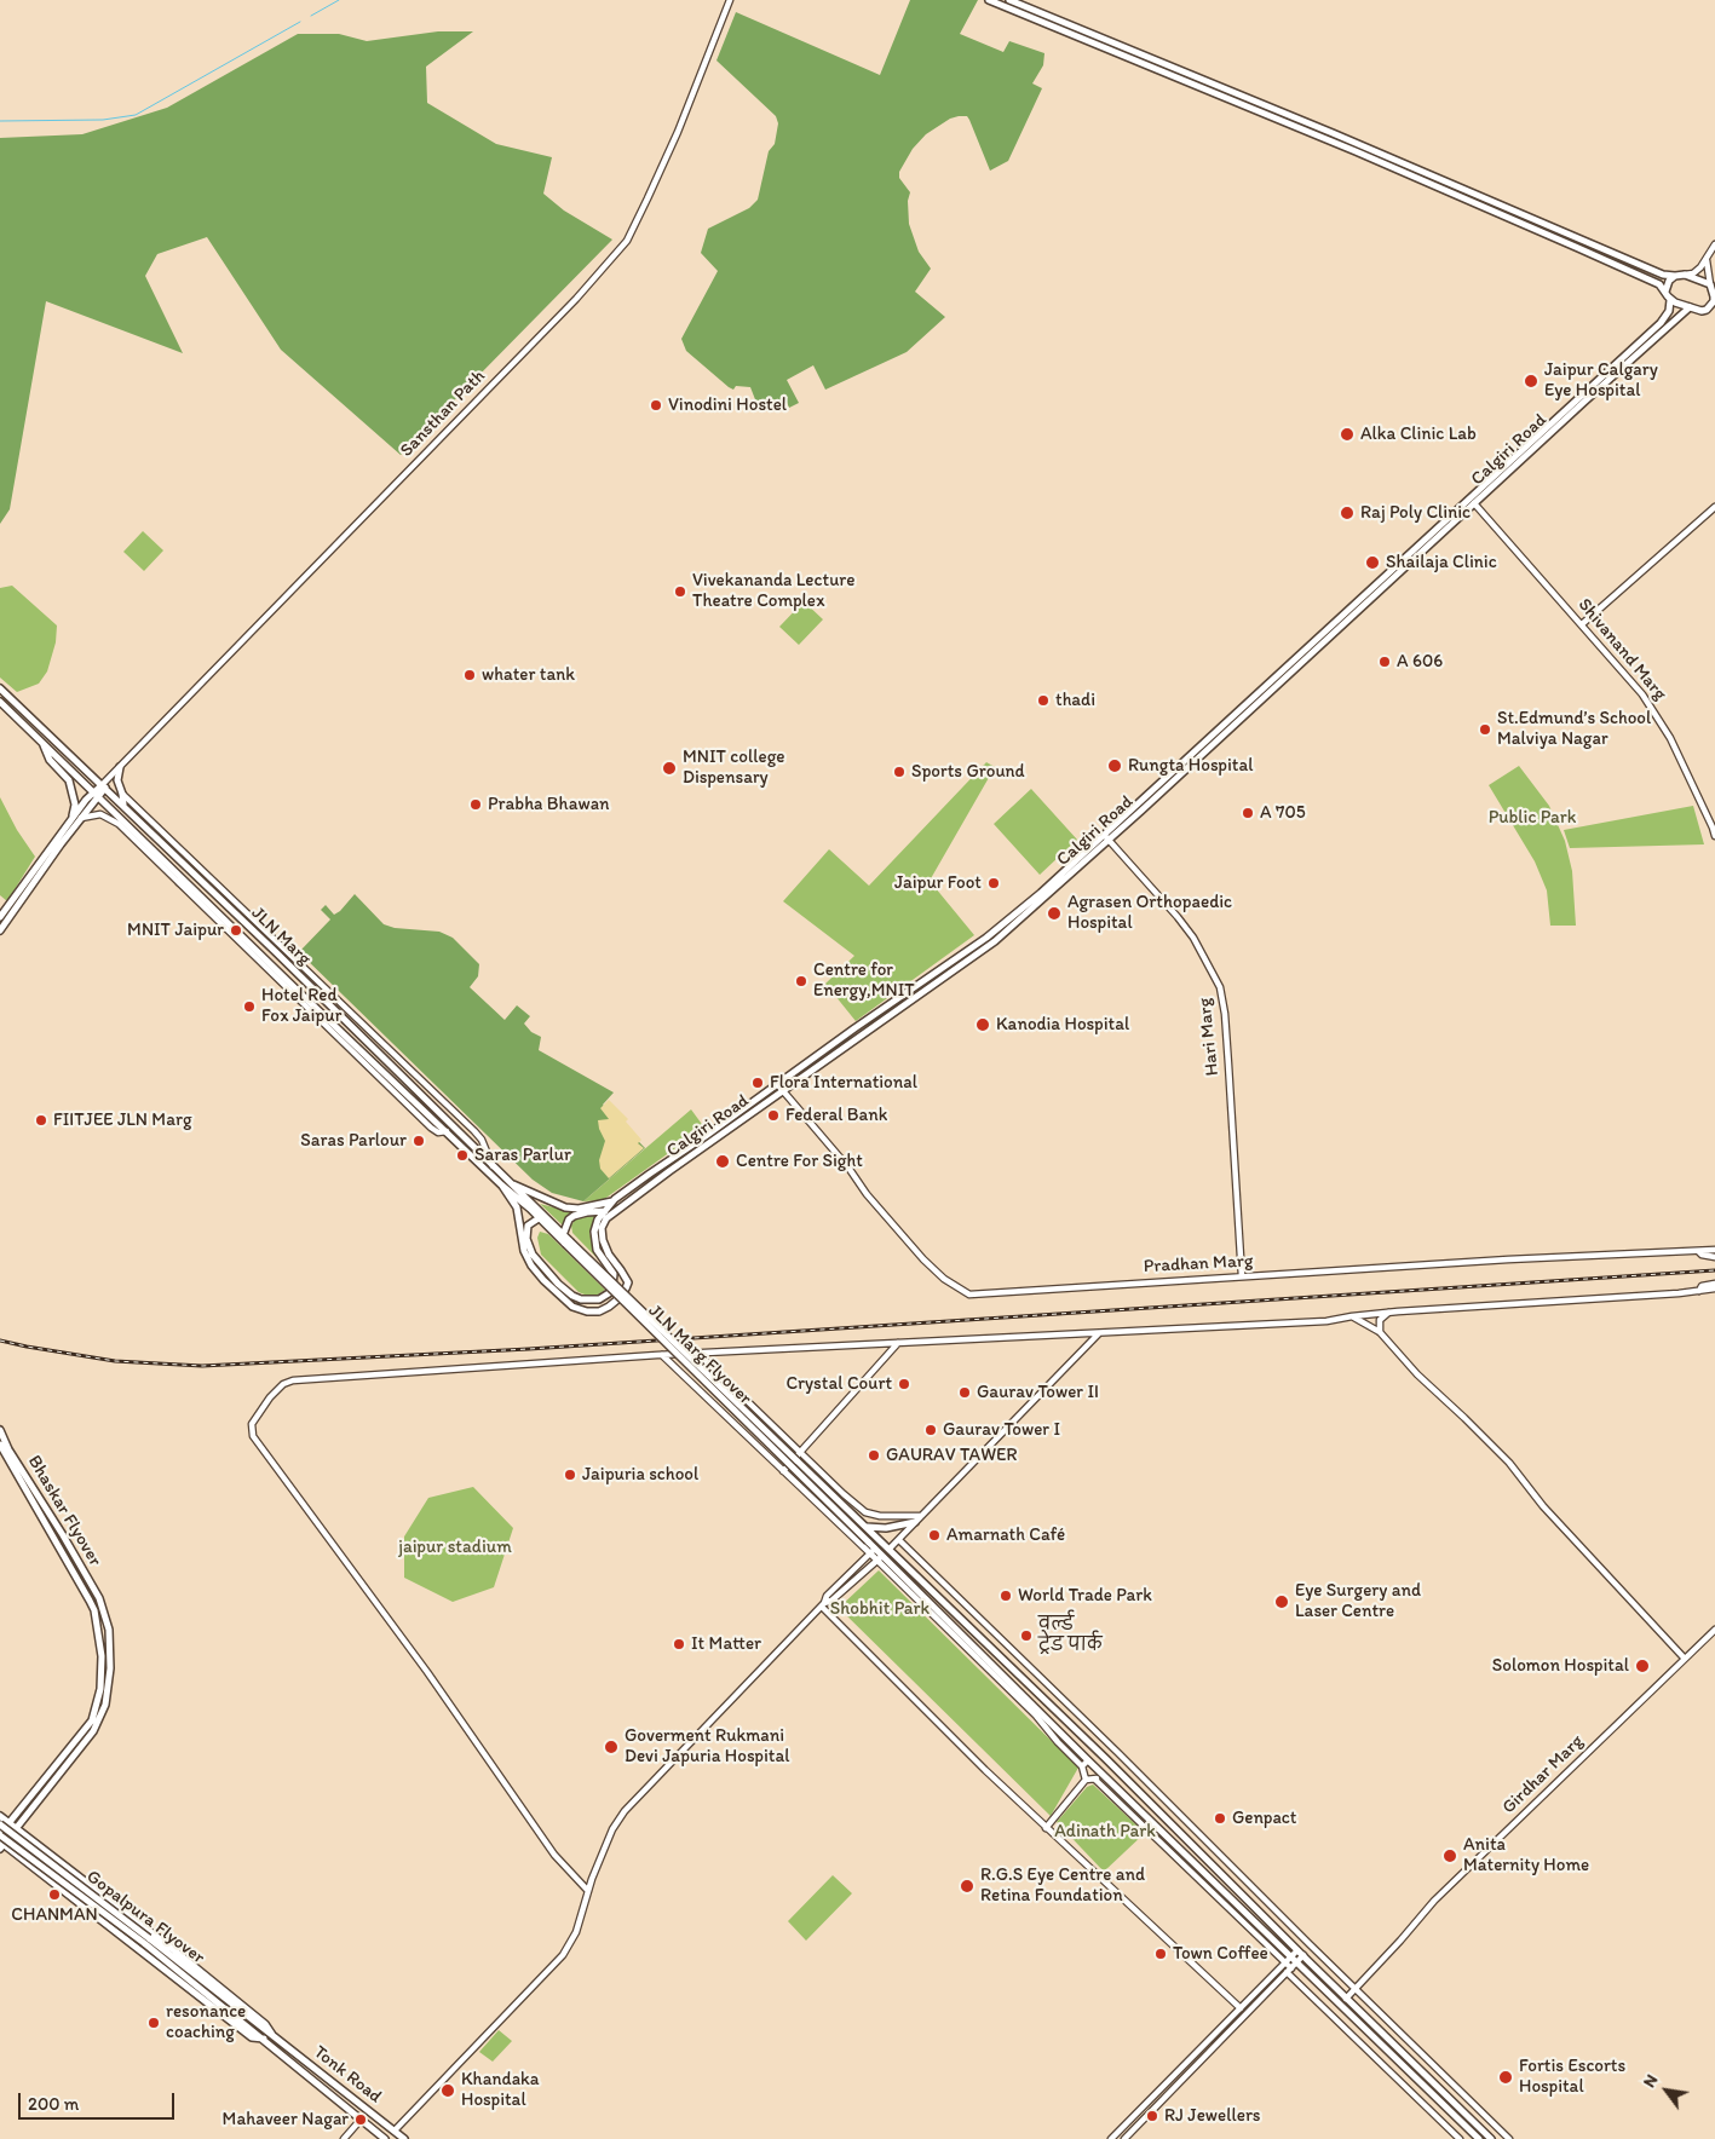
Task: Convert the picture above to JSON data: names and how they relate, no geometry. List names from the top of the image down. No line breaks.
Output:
{"streets":{"main road":["Calgiri Road","JLN Marg","JLN Marg Flyover","Bhaskar Flyover","Gopalpura Flyover","Tonk Road"],"street":["Sansthan Path","Shivanand Marg","Hari Marg","Pradhan Marg","Girdhar Marg"]},"crossings":[["Sansthan Path","JLN Marg"],["Calgiri Road","Shivanand Marg"],["Calgiri Road","Hari Marg"],["Calgiri Road","Pradhan Marg"],["JLN Marg","JLN Marg Flyover"],["Hari Marg","Pradhan Marg"],["JLN Marg Flyover","Girdhar Marg"],["Bhaskar Flyover","Gopalpura Flyover"],["Gopalpura Flyover","Tonk Road"]],"parks":["Public Park","jaipur stadium","Shobhit Park","Adinath Park"],"places":["Jaipur Calgary Eye Hospital","Vinodini Hostel","Alka Clinic Lab","Raj Poly Clinic","Shailaja Clinic","Vivekananda Lecture Theatre Complex","A 606","whater tank","thadi","St.Edmund’s School Malviya Nagar","Rungta Hospital","MNIT college Dispensary","Sports Ground","Prabha Bhawan","A 705","Jaipur Foot","Agrasen Orthopaedic Hospital","MNIT Jaipur","Centre for Energy,MNIT","Hotel Red Fox Jaipur","Kanodia Hospital","Flora International","Federal Bank","FIITJEE JLN Marg","Saras Parlour","Saras Parlur","Centre For Sight","Crystal Court","Gaurav Tower II","Gaurav Tower I","GAURAV TAWER","Jaipuria school","Amarnath Café","World Trade Park","Eye Surgery and Laser Centre","वर्ल्ड ट्रेड पार्क","It Matter","Solomon Hospital","Goverment Rukmani Devi Japuria Hospital","Genpact","Anita Maternity Home","R.G.S Eye Centre and Retina Foundation","CHANMAN","Town Coffee","resonance coaching","Fortis Escorts Hospital","Khandaka Hospital","RJ Jewellers","Mahaveer Nagar"],"scale_bar":"200 m","north":"top left"}
